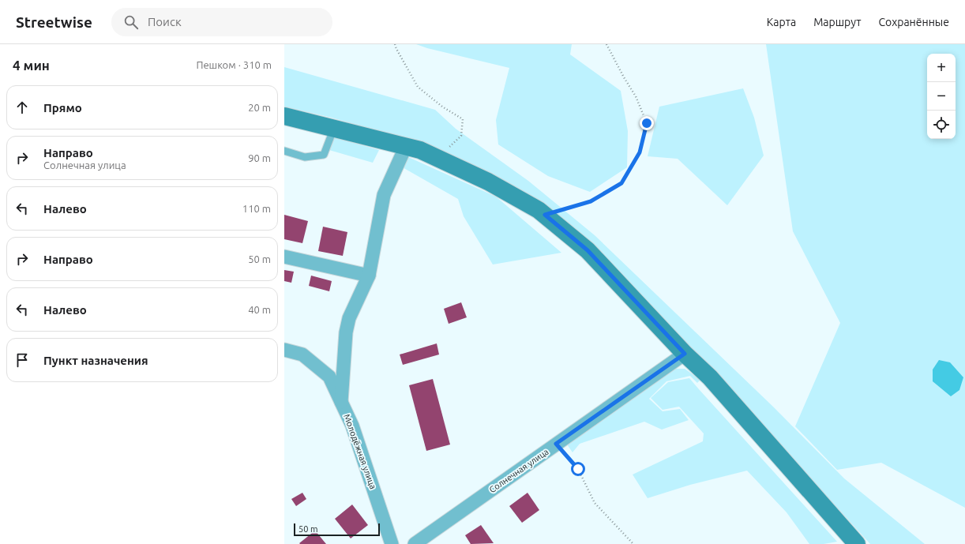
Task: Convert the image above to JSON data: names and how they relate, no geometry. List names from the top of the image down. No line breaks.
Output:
{"streets":{"street":["Молодёжная улица","Солнечная улица"]},"scale_bar":"50 m","page":{"header":"Streetwise","search":"Поиск","nav":["Карта","Маршрут","Сохранённые"],"heading":["4 мин","Пешком · 310 m"],"map_buttons":["+","−"],"list":[["Прямо","20 m"],["Направо","Солнечная улица","90 m"],["Налево","110 m"],["Направо","50 m"],["Налево","40 m"],"Пункт назначения"],"scale":"50 m"}}
